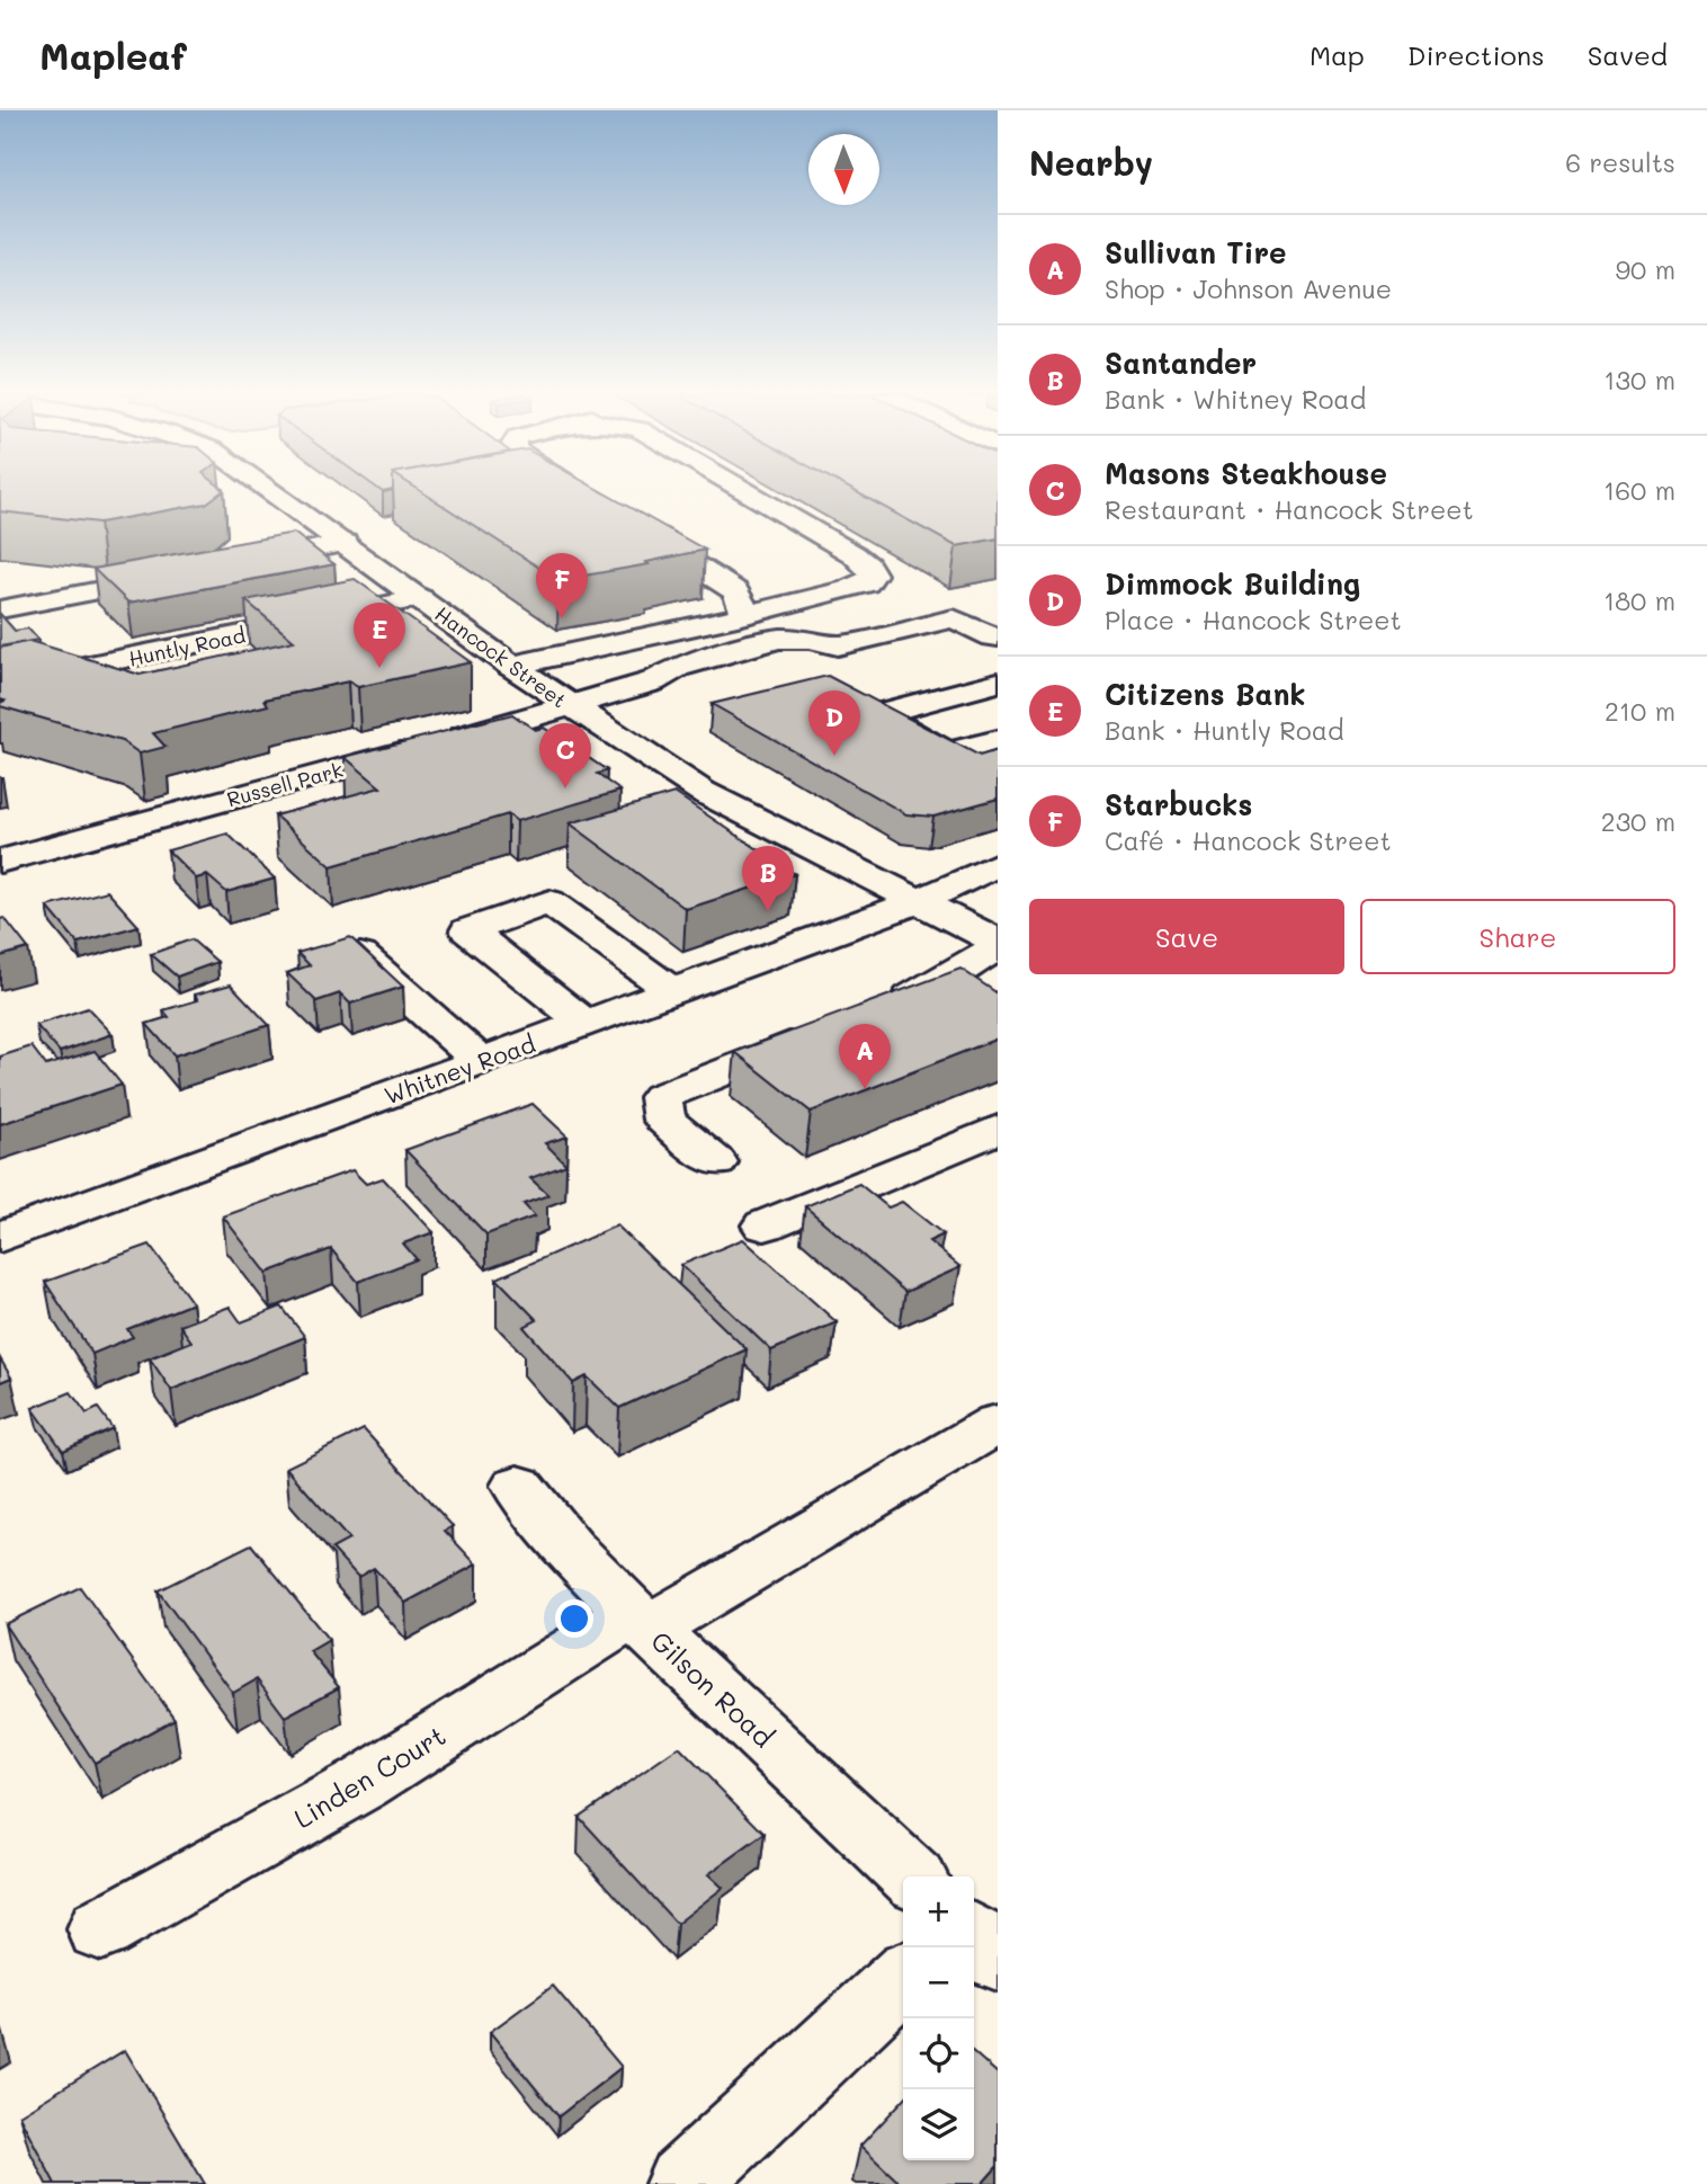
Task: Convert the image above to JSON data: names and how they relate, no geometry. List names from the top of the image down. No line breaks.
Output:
{"streets":{"street":["Huntly Road","Hancock Street","Russell Park","Whitney Road","Gilson Road","Linden Court"]},"crossings":[["Huntly Road","Hancock Street"],["Hancock Street","Russell Park"],["Hancock Street","Whitney Road"],["Gilson Road","Linden Court"]],"north":"bottom","page":{"header":"Mapleaf","nav":["Map","Directions","Saved"],"heading":["Nearby","6 results"],"list":[{"mark":"A","name":"Sullivan Tire","note":"Shop · Johnson Avenue","value":"90 m"},{"mark":"B","name":"Santander","note":"Bank · Whitney Road","value":"130 m"},{"mark":"C","name":"Masons Steakhouse","note":"Restaurant · Hancock Street","value":"160 m"},{"mark":"D","name":"Dimmock Building","note":"Place · Hancock Street","value":"180 m"},{"mark":"E","name":"Citizens Bank","note":"Bank · Huntly Road","value":"210 m"},{"mark":"F","name":"Starbucks","note":"Café · Hancock Street","value":"230 m"}],"pins":["F","E","D","C","B","A"],"buttons":["Save","Share"],"map_buttons":["+","−"]}}
